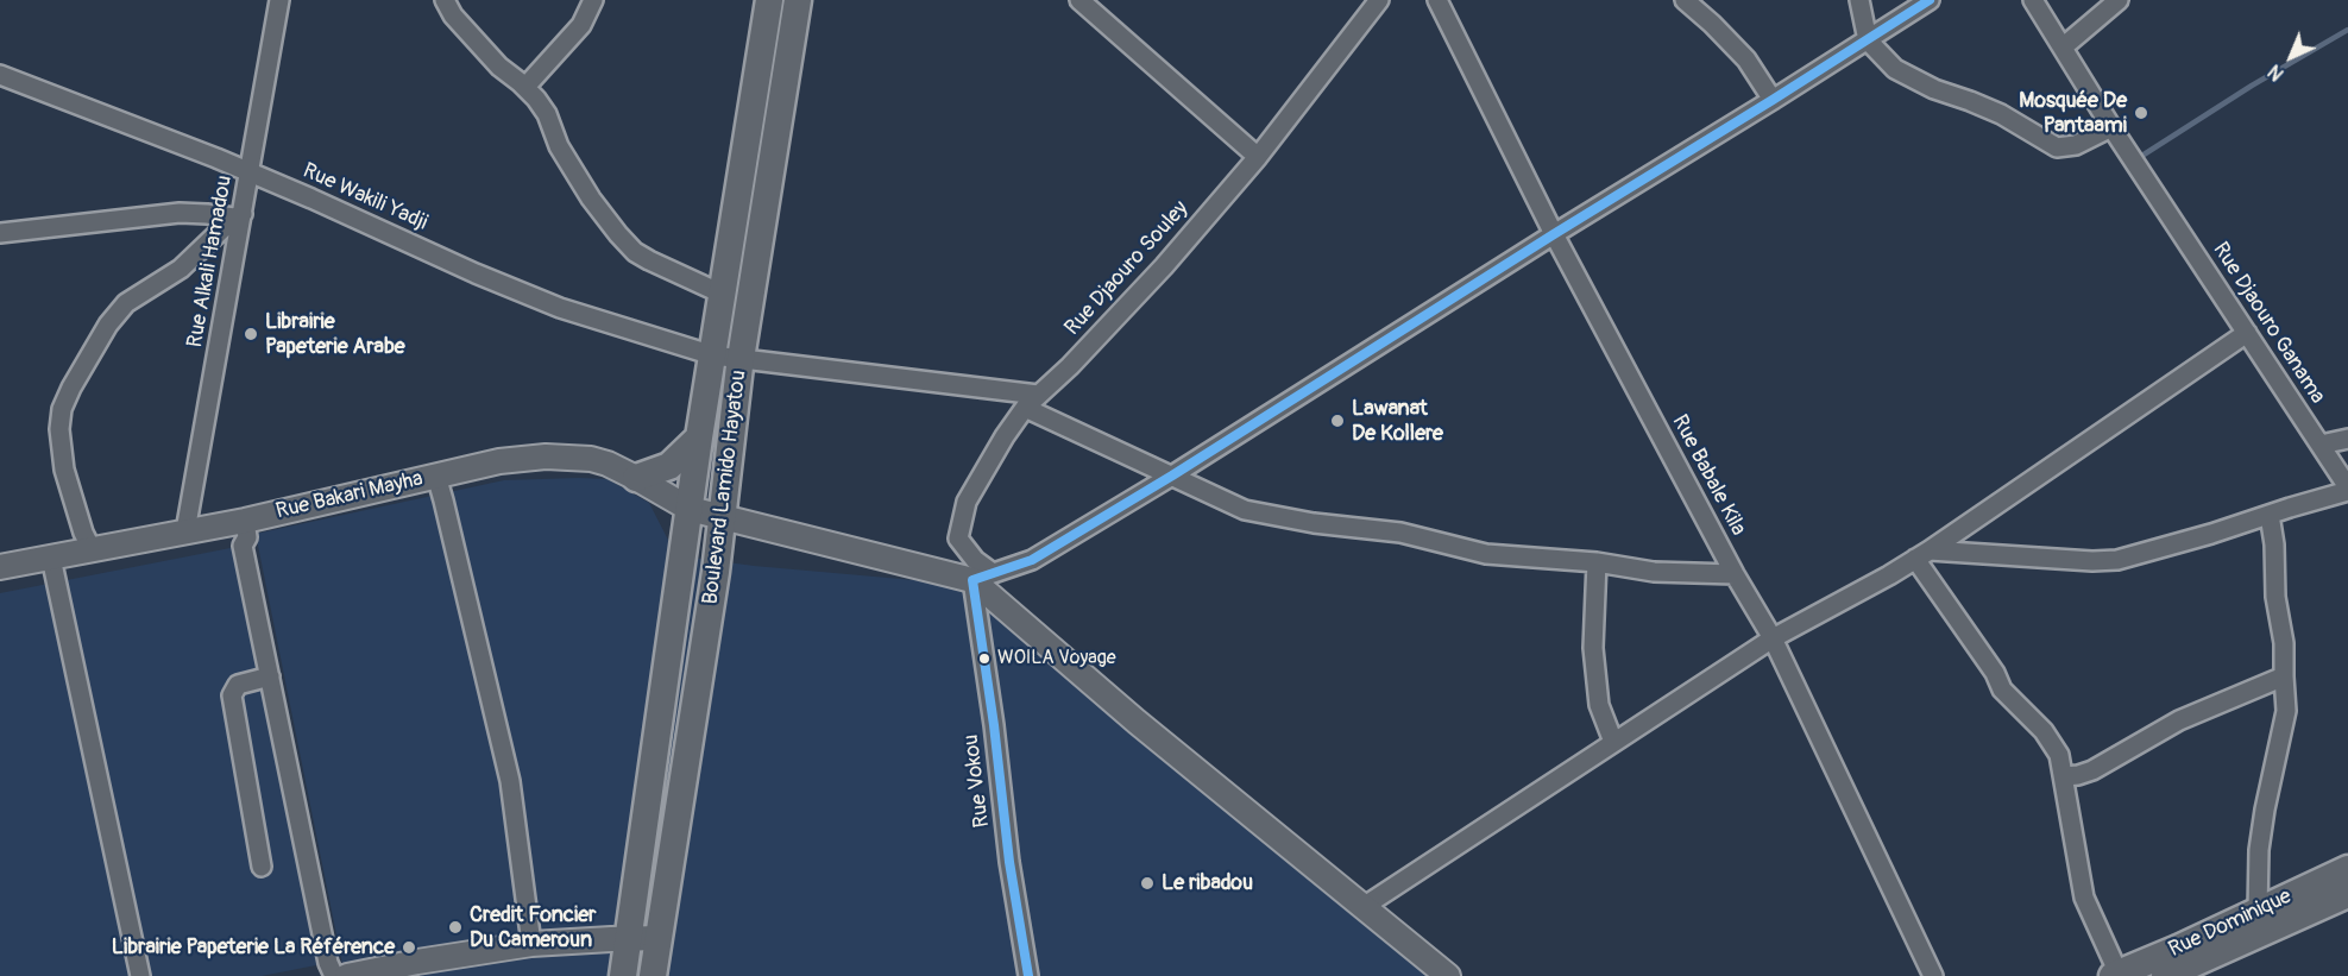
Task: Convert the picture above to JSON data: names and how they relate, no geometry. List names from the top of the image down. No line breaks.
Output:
{"streets":{"main road":["Boulevard Lamido Hayatou","Rue Dominique"],"street":["Rue Wakili Yadji","Rue Alkali Hamadou","Rue Djaouro Souley","Rue Djaouro Ganama","Rue Babale Kila","Rue Bakari Mayha","Rue Vokou"]},"crossings":[["Rue Wakili Yadji","Rue Alkali Hamadou"],["Rue Wakili Yadji","Rue Djaouro Souley"],["Rue Wakili Yadji","Rue Babale Kila"],["Rue Wakili Yadji","Boulevard Lamido Hayatou"],["Rue Alkali Hamadou","Rue Bakari Mayha"],["Rue Djaouro Souley","Rue Bakari Mayha"],["Rue Djaouro Souley","Rue Vokou"],["Boulevard Lamido Hayatou","Rue Bakari Mayha"],["Rue Bakari Mayha","Rue Vokou"]],"places":["Mosquée De Pantaami","Librairie Papeterie Arabe","Lawanat De Kollere","WOILA Voyage","Le ribadou","Credit Foncier Du Cameroun","Librairie Papeterie La Référence"],"north":"bottom left"}
